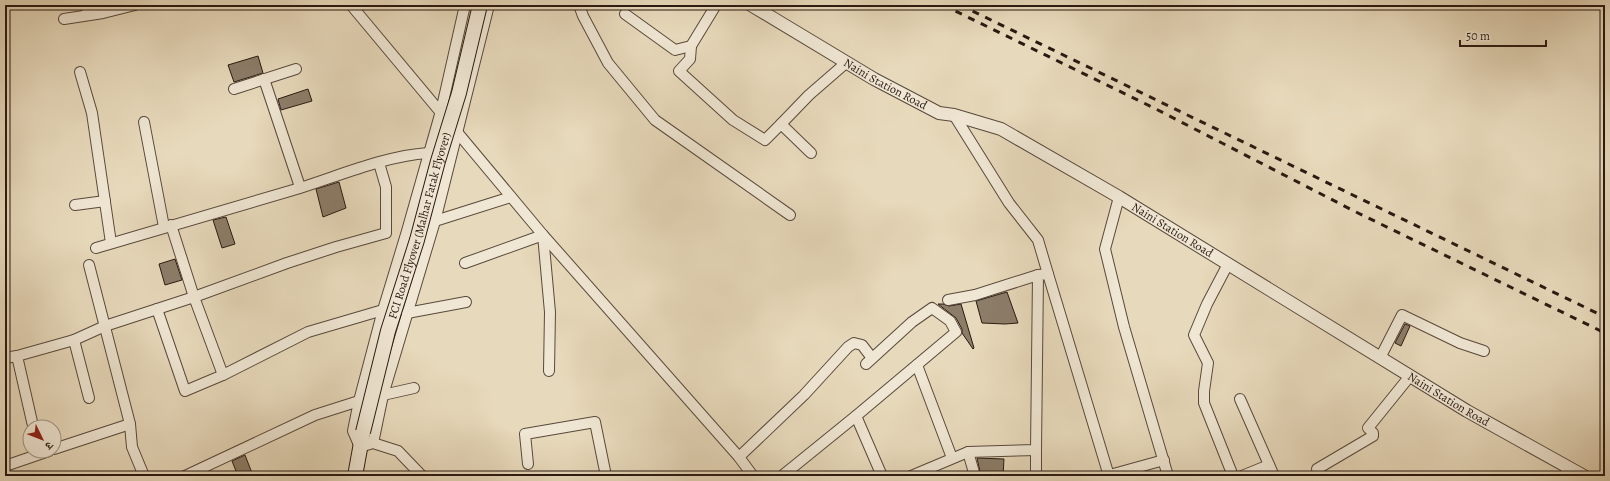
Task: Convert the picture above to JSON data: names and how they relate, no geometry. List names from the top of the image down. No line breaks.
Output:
{"streets":{"main road":["FCI Road Flyover (Malhar Fatak Flyover)"],"street":["Naini Station Road"]},"scale_bar":"50 m","north":"bottom right"}
